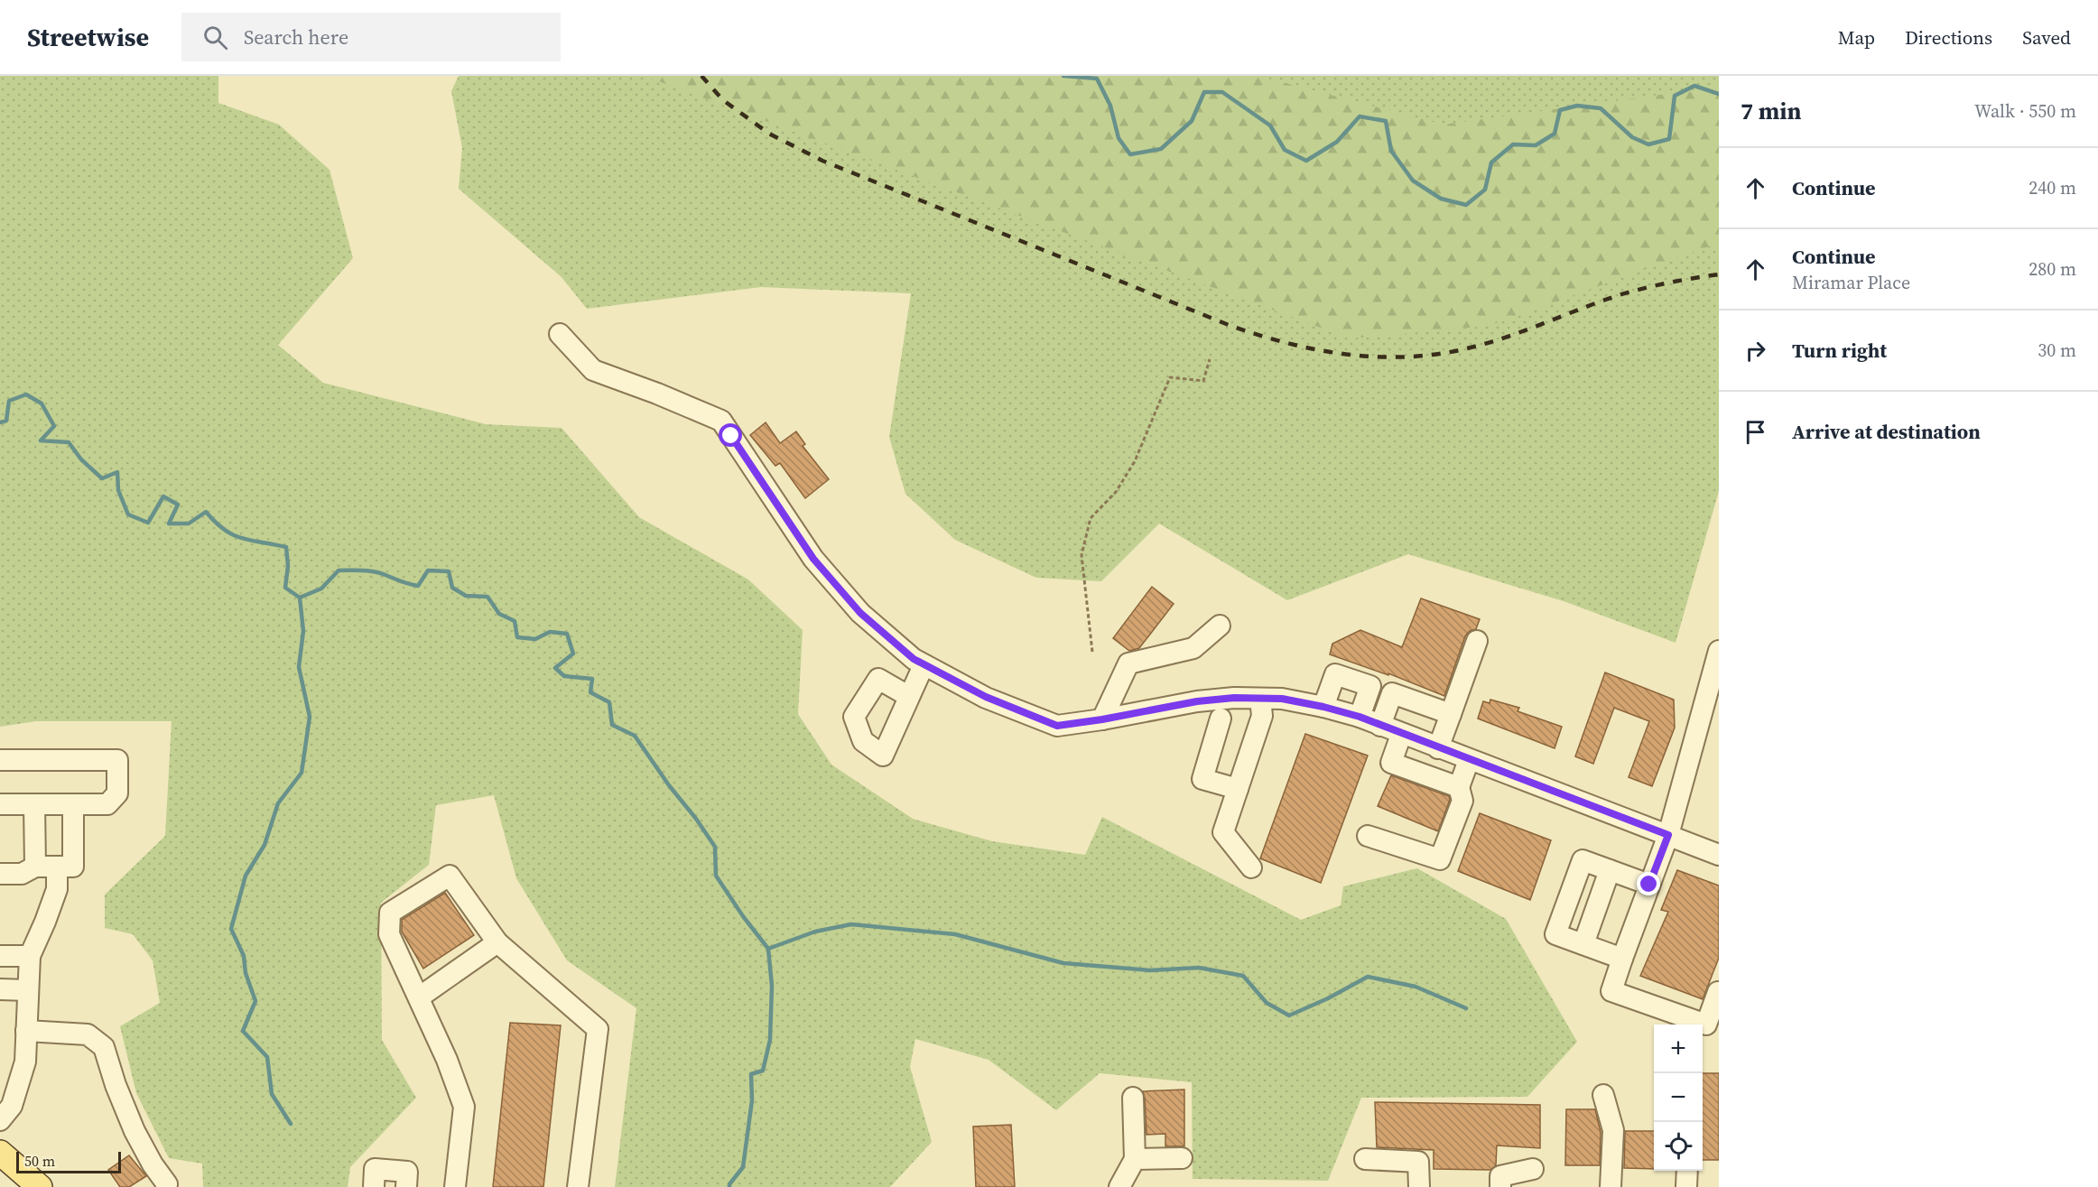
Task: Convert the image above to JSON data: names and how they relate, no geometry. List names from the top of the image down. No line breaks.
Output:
{"scale_bar":"50 m","page":{"header":"Streetwise","search":"Search here","nav":["Map","Directions","Saved"],"heading":["7 min","Walk · 550 m"],"list":[["Continue","240 m"],["Continue","Miramar Place","280 m"],["Turn right","30 m"],"Arrive at destination"],"map_buttons":["+","−"],"scale":"50 m"}}
